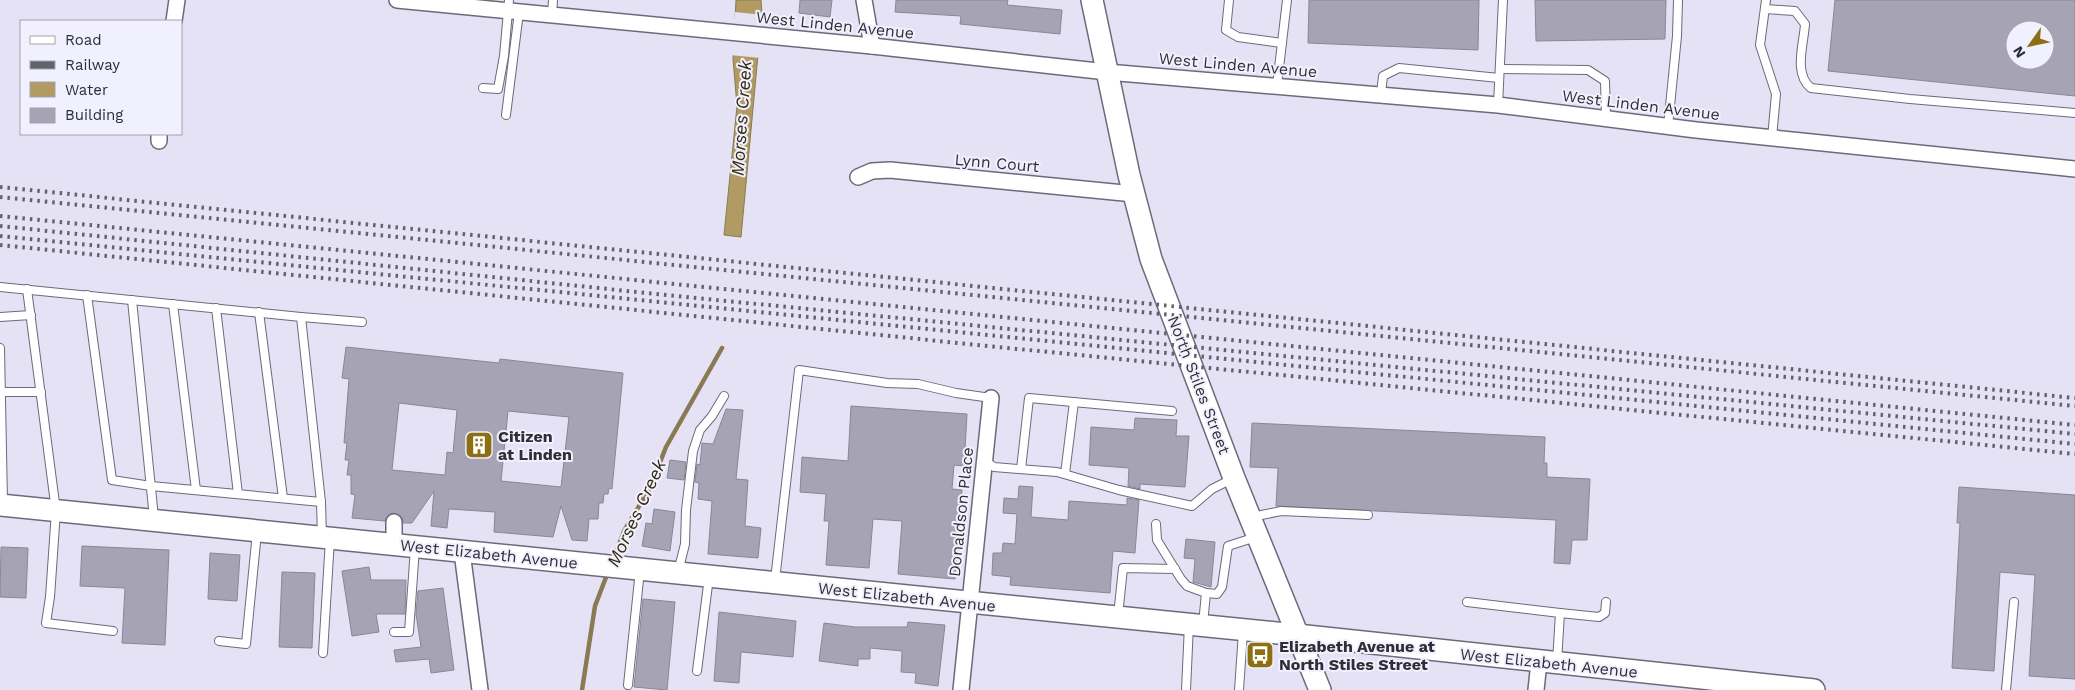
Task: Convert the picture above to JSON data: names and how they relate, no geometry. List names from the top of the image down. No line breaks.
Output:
{"streets":{"street":["West Linden Avenue","Lynn Court","North Stiles Street","Donaldson Place","West Elizabeth Avenue"]},"crossings":[["West Linden Avenue","North Stiles Street"],["Lynn Court","North Stiles Street"],["North Stiles Street","West Elizabeth Avenue"],["Donaldson Place","West Elizabeth Avenue"]],"water":["Morses Creek"],"places":{"building":["Citizen at Linden"],"bus stop":["Elizabeth Avenue at North Stiles Street"]},"legend":["Road","Railway","Water","Building"],"north":"bottom left"}
